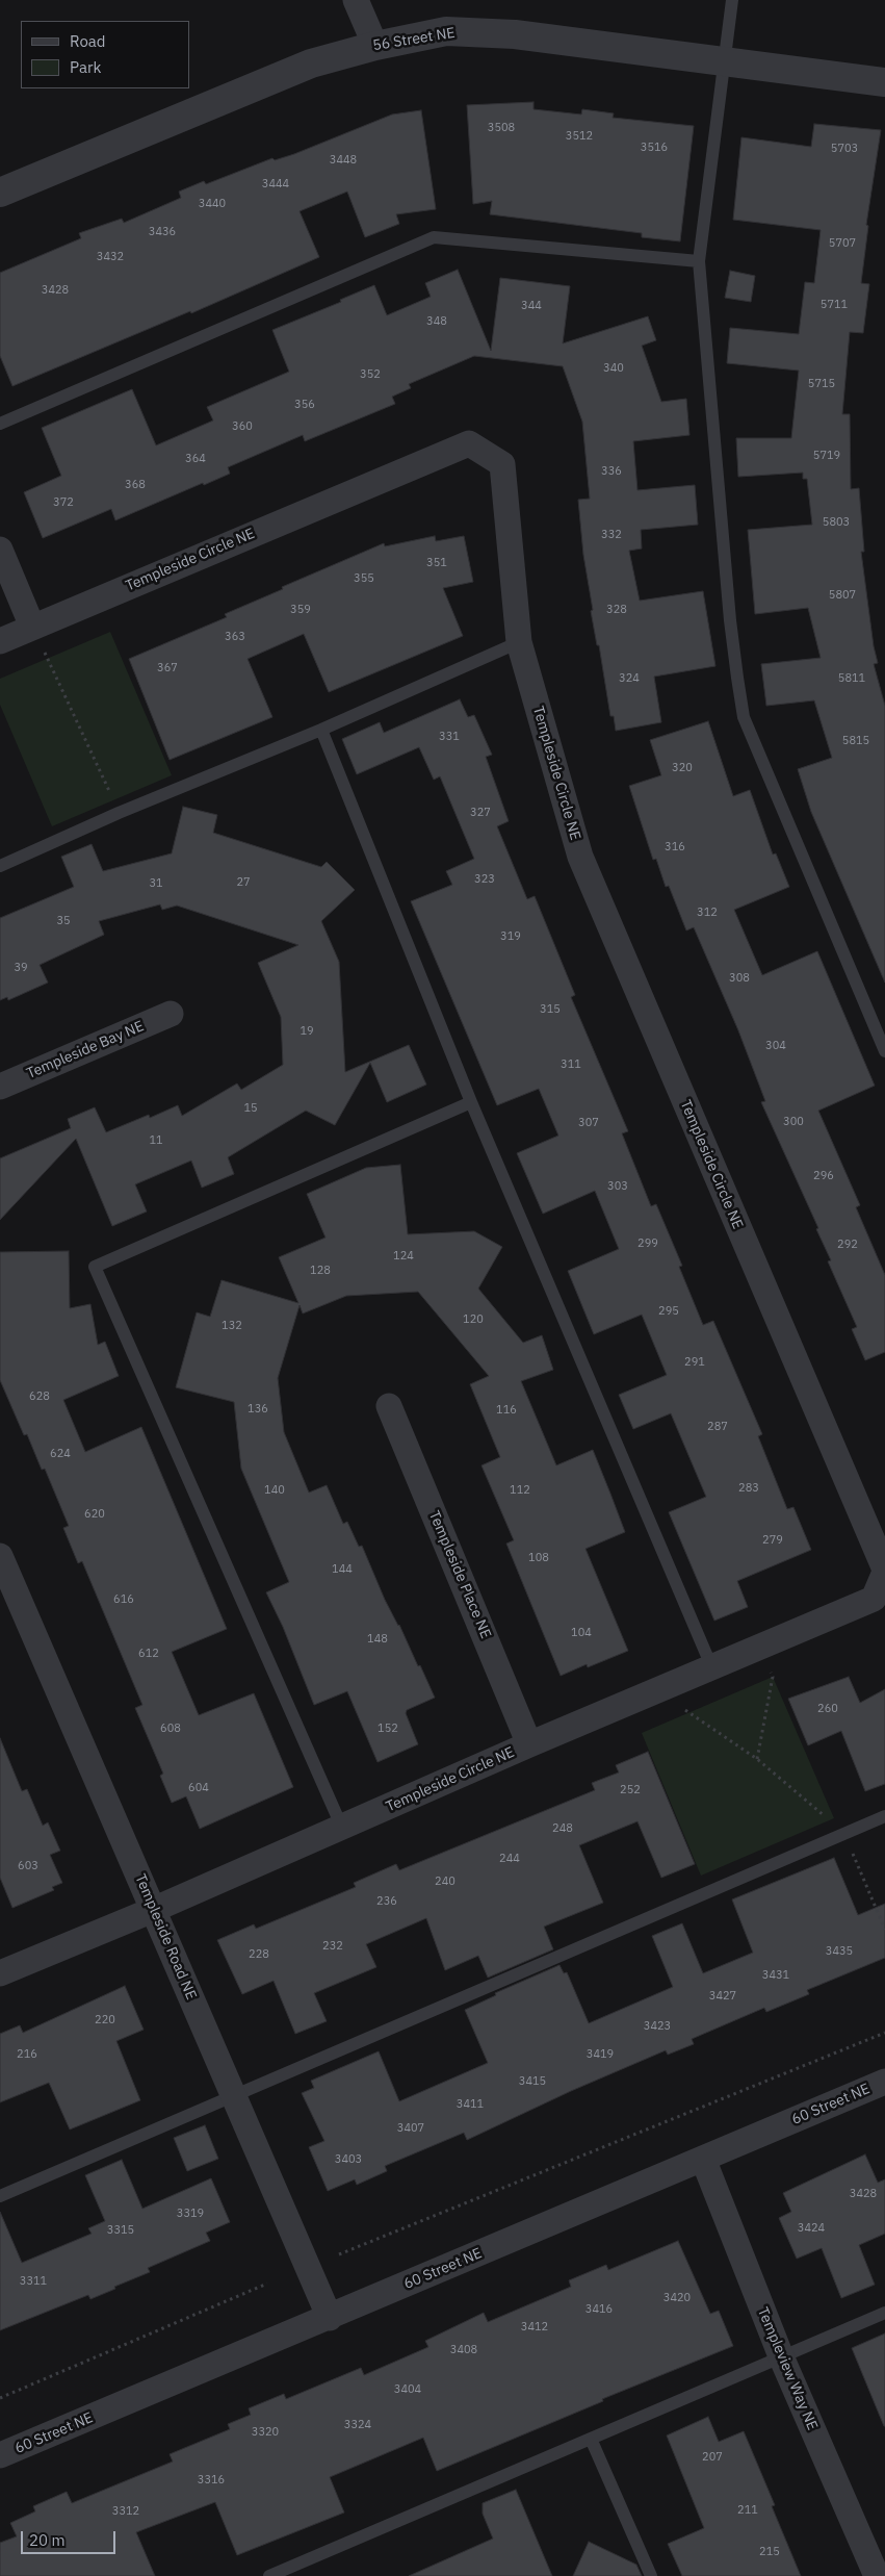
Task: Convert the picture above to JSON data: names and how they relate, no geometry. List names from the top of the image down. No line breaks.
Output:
{"streets":{"street":["56 Street NE","Templeside Circle NE","Templeside Bay NE","Templeside Place NE","Templeside Road NE","60 Street NE","Templeview Way NE"]},"crossings":[["Templeside Circle NE","Templeside Place NE"],["Templeside Circle NE","Templeside Road NE"],["Templeside Road NE","60 Street NE"],["60 Street NE","Templeview Way NE"]],"house_numbers":["3508","3512","3516","5703","3448","3444","3440","3436","5707","3432","3428","5711","344","348","340","352","5715","356","360","5719","364","336","368","372","5803","332","351","355","5807","359","328","363","367","324","5811","331","5815","320","327","316","323","27","31","312","35","319","39","308","315","19","304","311","15","300","307","11","296","303","299","292","124","128","295","120","132","291","628","136","116","287","624","283","140","112","620","279","108","144","616","104","148","612","260","608","152","604","252","248","244","603","240","236","232","3435","228","3431","3427","220","3423","216","3419","3415","3411","3407","3403","3428","3319","3424","3315","3311","3420","3416","3412","3408","3404","3324","3320","207","3316","211","3312","215"],"legend":["Road","Park"],"scale_bar":"20 m"}
